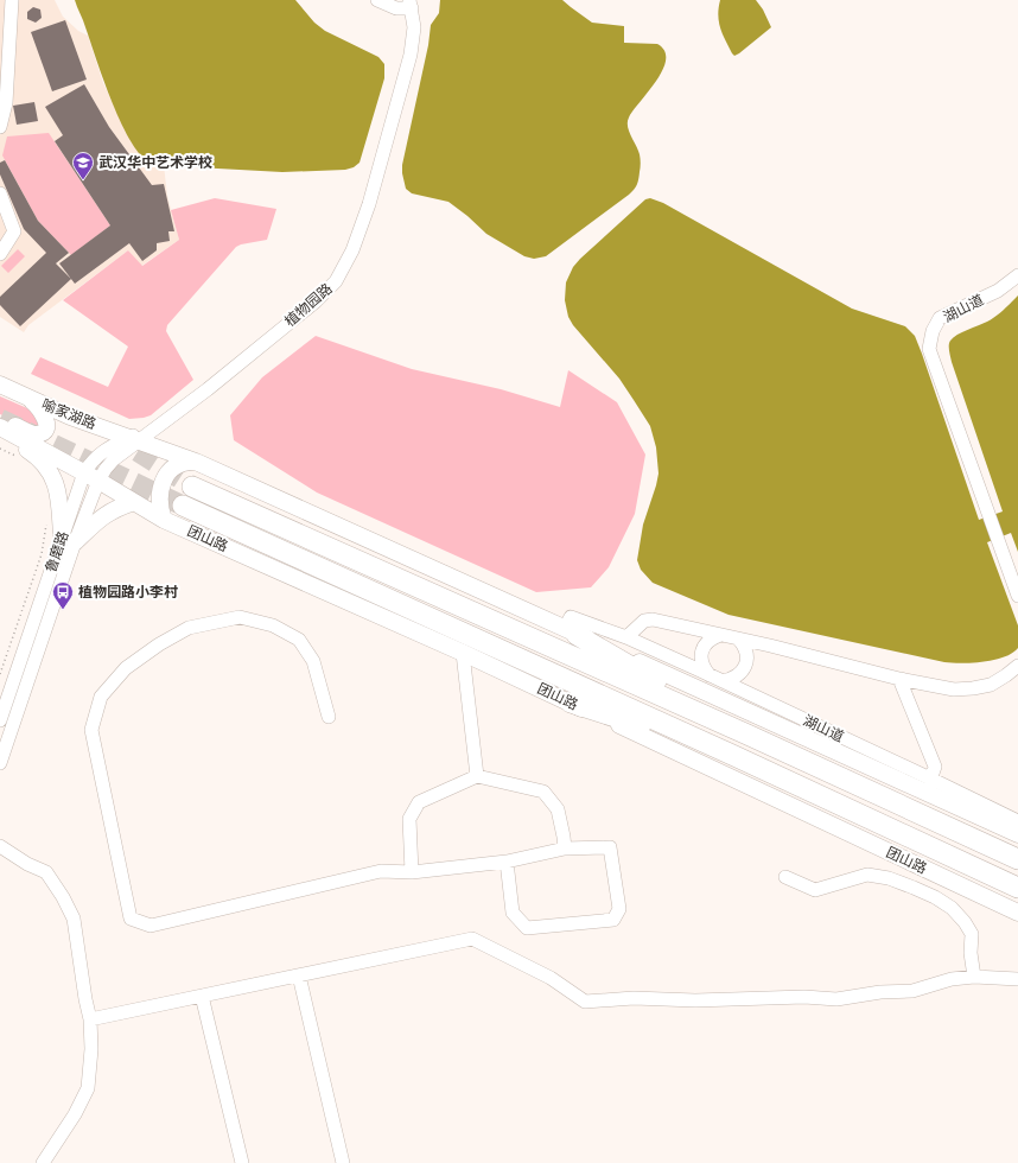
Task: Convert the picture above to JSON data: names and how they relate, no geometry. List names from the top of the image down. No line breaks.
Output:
{"streets":{"highway":["团山路"],"main road":["喻家湖路"],"street":["植物园路","湖山道","鲁磨路"]},"crossings":[["植物园路","喻家湖路"],["植物园路","团山路"],["植物园路","鲁磨路"],["团山路","鲁磨路"]],"places":{"school or university":["武汉华中艺术学校"],"bus stop":["植物园路小李村"]}}
